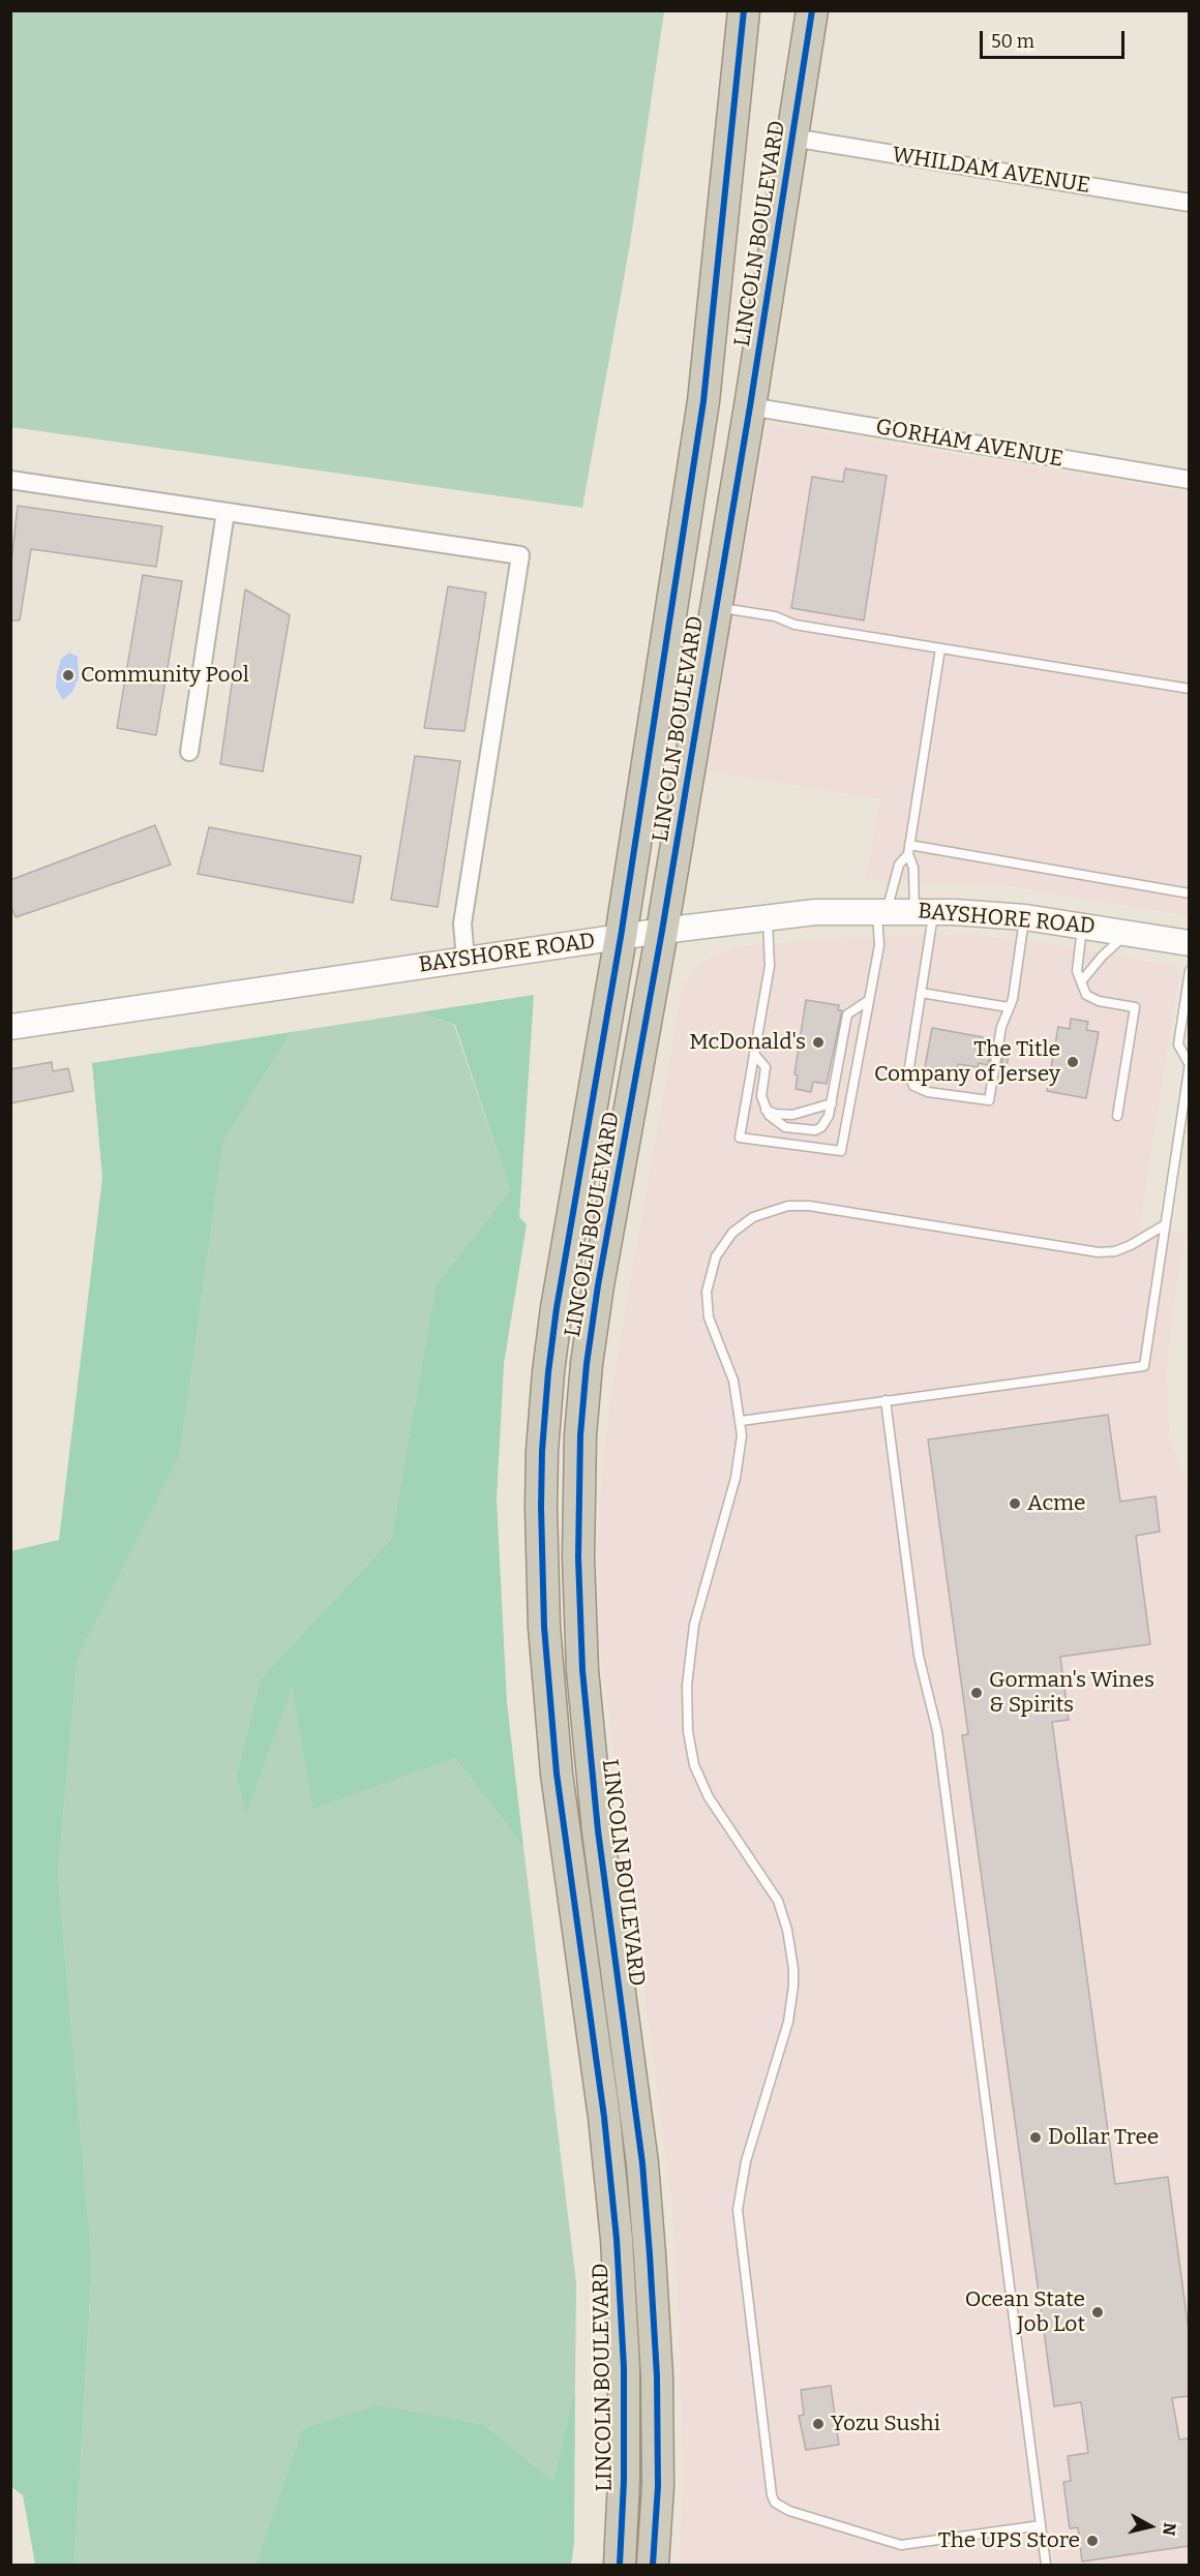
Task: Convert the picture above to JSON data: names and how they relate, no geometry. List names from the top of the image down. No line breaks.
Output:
{"streets":{"highway":["LINCOLN BOULEVARD"],"street":["WHILDAM AVENUE","GORHAM AVENUE","BAYSHORE ROAD"]},"crossings":[["WHILDAM AVENUE","LINCOLN BOULEVARD"],["LINCOLN BOULEVARD","GORHAM AVENUE"],["LINCOLN BOULEVARD","BAYSHORE ROAD"]],"places":["Community Pool","McDonald's","The Title Company of Jersey","Acme","Gorman's Wines & Spirits","Dollar Tree","Ocean State Job Lot","Yozu Sushi","The UPS Store"],"scale_bar":"50 m","north":"right"}
